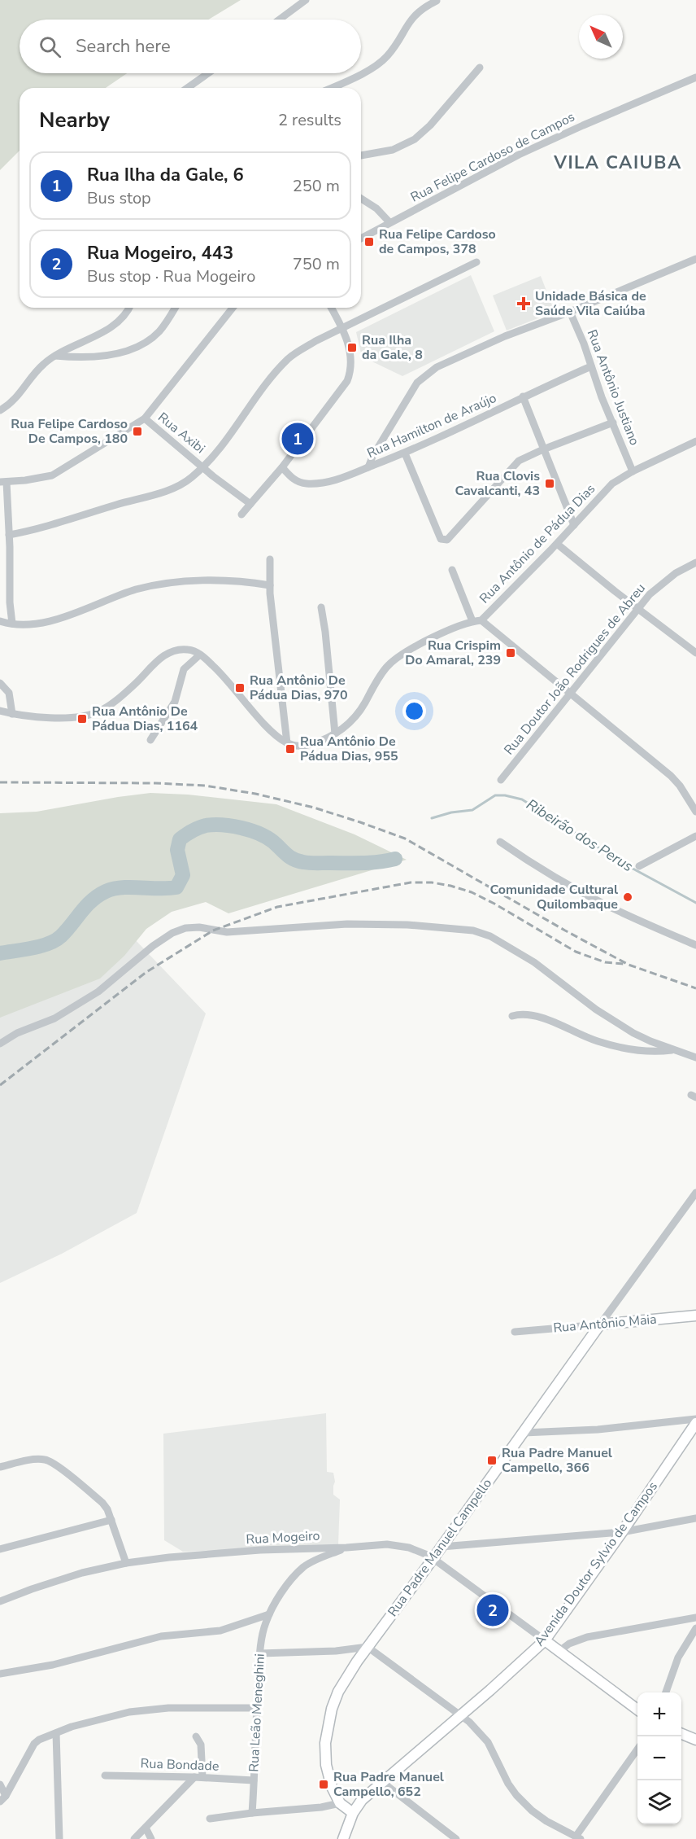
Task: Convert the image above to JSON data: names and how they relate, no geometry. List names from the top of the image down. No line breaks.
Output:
{"streets":{"main road":["Rua Antônio Maia","Rua Padre Manuel Campello","Avenida Doutor Sylvio de Campos"],"street":["Rua Felipe Cardoso de Campos","Rua Antônio Justiano","Rua Hamilton de Araújo","Rua Axibi","Rua Antônio de Pádua Dias","Rua Doutor João Rodrigues de Abreu","Rua Mogeiro","Rua Leão Meneghini","Rua Bondade"]},"crossings":[["Rua Antônio Justiano","Rua Hamilton de Araújo"],["Rua Antônio Justiano","Rua Antônio de Pádua Dias"],["Rua Antônio Maia","Rua Padre Manuel Campello"],["Rua Mogeiro","Rua Padre Manuel Campello"],["Rua Mogeiro","Avenida Doutor Sylvio de Campos"],["Rua Mogeiro","Rua Leão Meneghini"],["Rua Leão Meneghini","Rua Bondade"]],"districts":["VILA CAIUBA"],"water":["Ribeirão dos Perus"],"places":{"transit":["Rua Felipe Cardoso de Campos, 378","Rua Ilha da Gale, 8","Rua Felipe Cardoso De Campos, 180","Rua Clovis Cavalcanti, 43","Rua Crispim Do Amaral, 239","Rua Antônio De Pádua Dias, 970","Rua Antônio De Pádua Dias, 1164","Rua Antônio De Pádua Dias, 955","Rua Padre Manuel Campello, 366","Rua Padre Manuel Campello, 652"],"health":["Unidade Básica de Saúde Vila Caiúba"],"other":["Comunidade Cultural Quilombaque"]},"north":"top left","page":{"search":"Search here","heading":["Nearby","2 results"],"list":[{"mark":"1","name":"Rua Ilha da Gale, 6","note":"Bus stop","value":"250 m"},{"mark":"2","name":"Rua Mogeiro, 443","note":"Bus stop · Rua Mogeiro","value":"750 m"}],"pins":["1","2"],"map_buttons":["+","−"]}}
